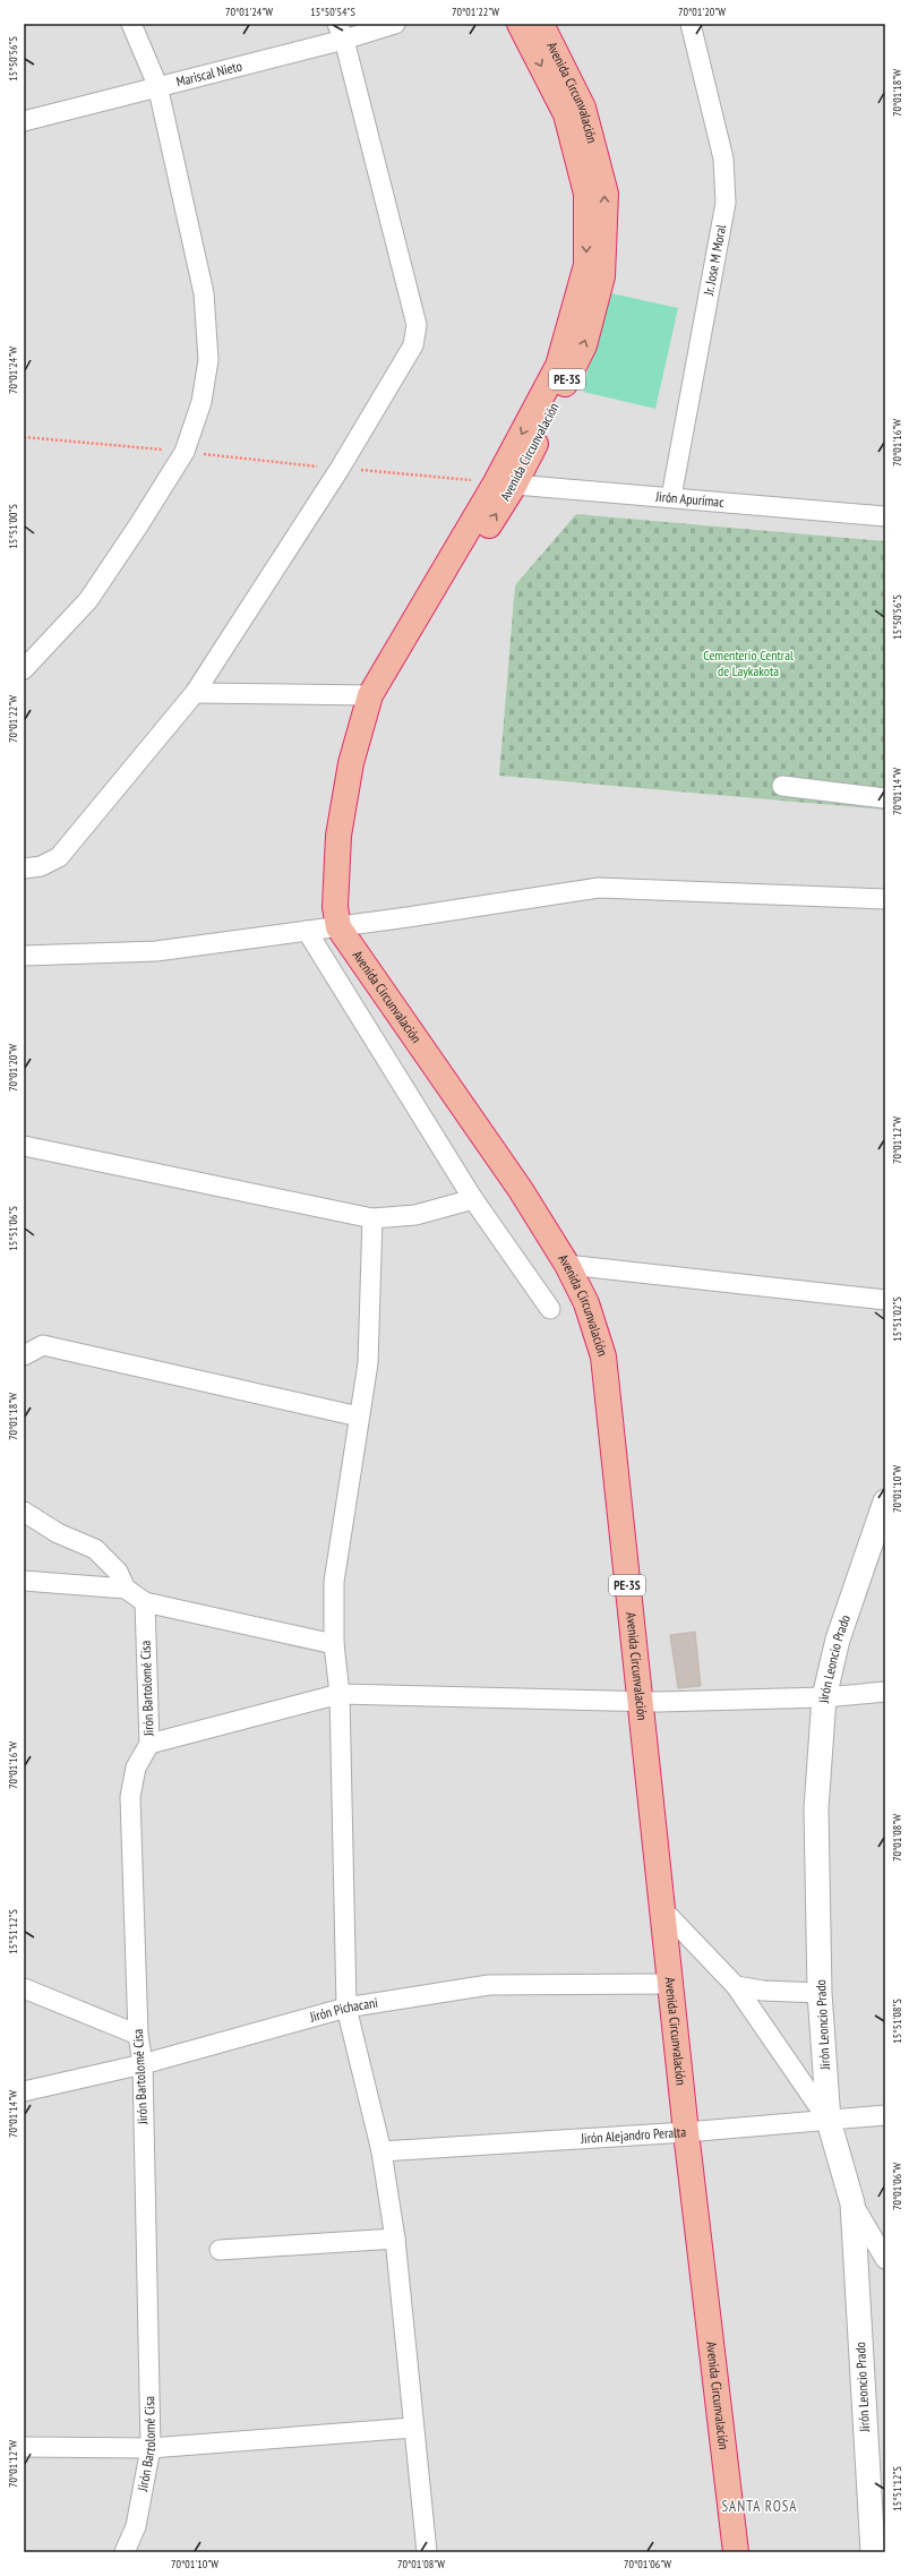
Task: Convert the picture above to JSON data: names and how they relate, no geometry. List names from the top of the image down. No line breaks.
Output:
{"streets":{"highway":["Avenida Circunvalación","PE-3S"],"street":["Mariscal Nieto","Jr. Jose M Moral","Jirón Apurímac","Jirón Leoncio Prado","Jirón Bartolomé Cisa","Jirón Pichacani","Jirón Alejandro Peralta"]},"crossings":[["Avenida Circunvalación","Jirón Apurímac"],["Avenida Circunvalación","Jirón Pichacani"],["Avenida Circunvalación","Jirón Alejandro Peralta"],["Jr. Jose M Moral","Jirón Apurímac"],["Jirón Leoncio Prado","Jirón Alejandro Peralta"],["Jirón Bartolomé Cisa","Jirón Pichacani"]],"districts":["SANTA ROSA"],"parks":["Cementerio Central de Laykakota"],"coordinates":["70°01'24\"W","15°50'54\"S","70°01'22\"W","70°01'20\"W","15°50'56\"S","70°01'18\"W","70°01'16\"W","15°51'00\"S","70°01'14\"W","70°01'12\"W","15°51'06\"S","15°51'02\"S","70°01'10\"W","70°01'08\"W","15°51'12\"S","15°51'08\"S","70°01'06\"W"]}
